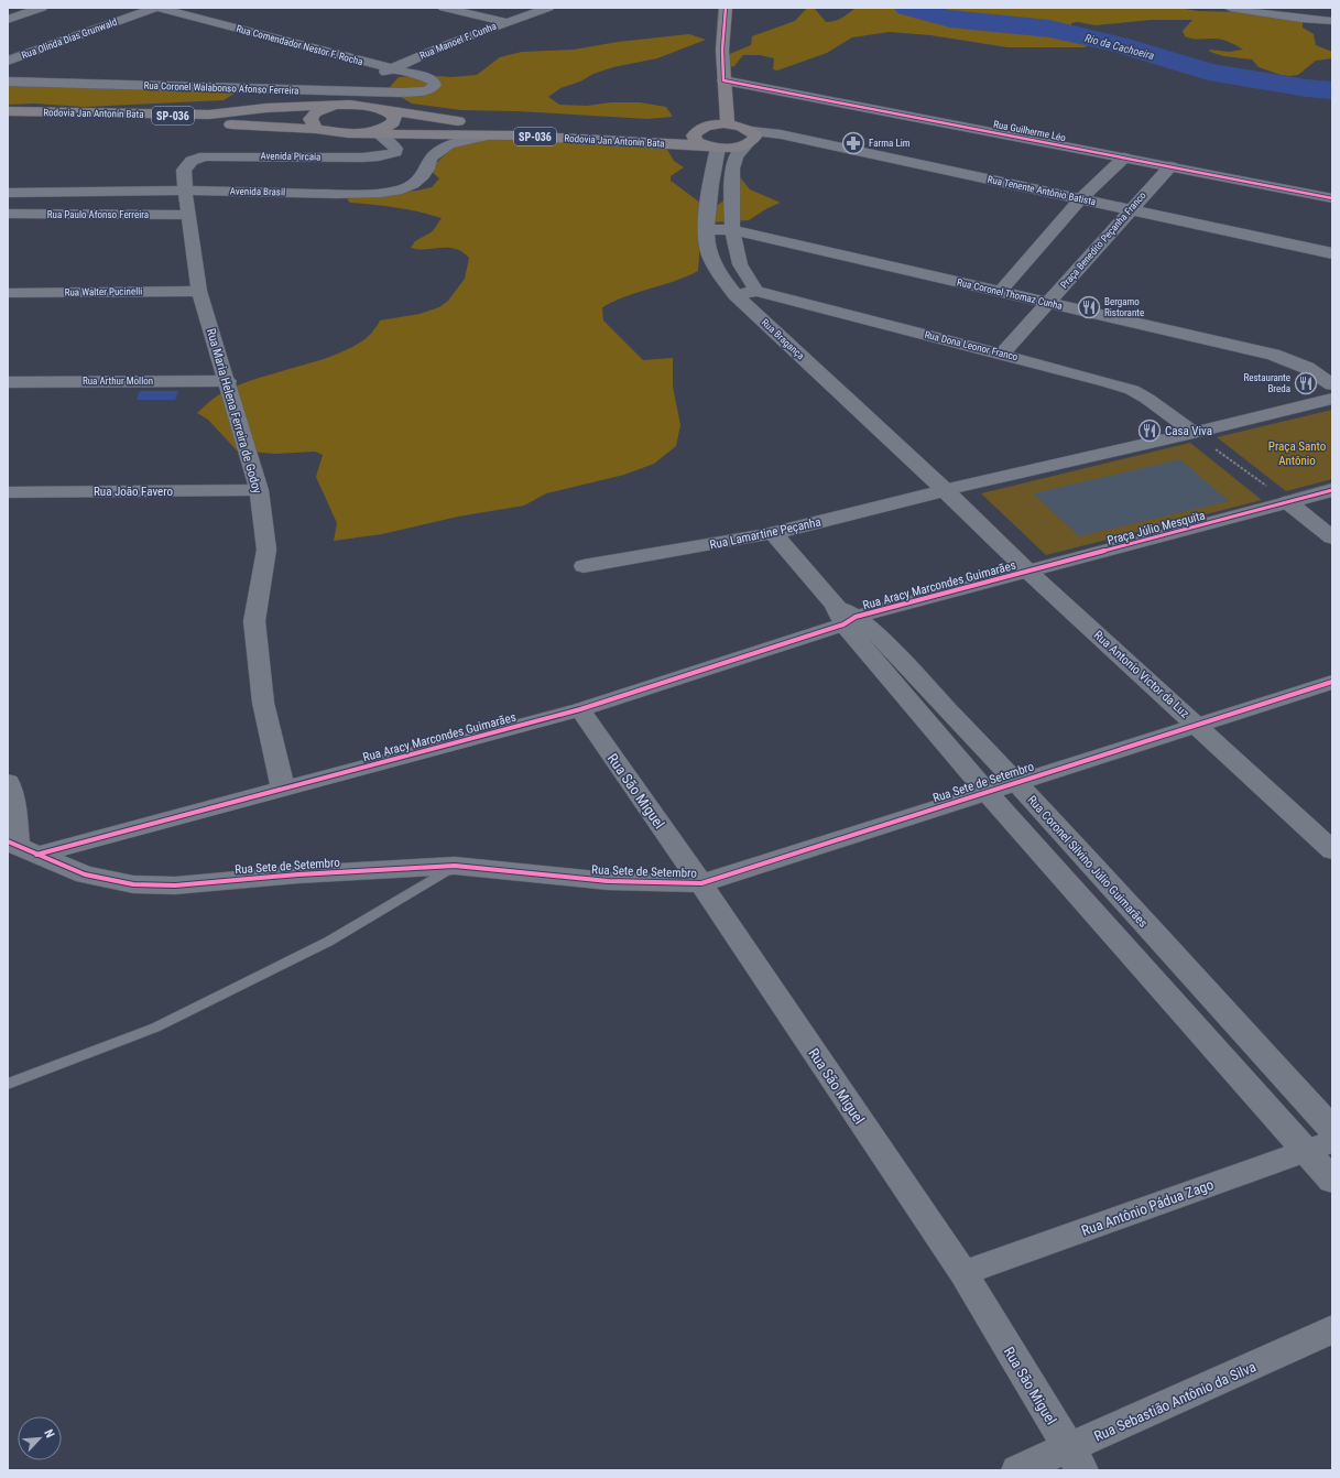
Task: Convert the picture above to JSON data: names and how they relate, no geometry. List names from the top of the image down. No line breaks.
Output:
{"streets":{"main road":["Rodovia Jan Antonin Bata","SP-036"],"street":["Rua Olinda Dias Grunwald","Rua Manoel F. Cunha","Rua Comendador Nestor F. Rocha","Rua Coronel Walabonso Afonso Ferreira","Rua Guilherme Léo","Avenida Pircaia","Rua Tenente Antônio Batista","Avenida Brasil","Rua Paulo Afonso Ferreira","Praça Benedito Peçanha Franco","Rua Walter Pucinelli","Rua Coronel Thomaz Cunha","Rua Bragança","Rua Dona Leonor Franco","Rua Arthur Mollon","Rua Maria Helena Ferreira de Godoy","Rua João Favero","Praça Júlio Mesquita","Rua Lamartine Peçanha","Rua Aracy Marcondes Guimarães","Rua Antonio Victor da Luz","Rua Sete de Setembro","Rua São Miguel","Rua Coronel Silvino Júlio Guimarães","Rua Antônio Pádua Zago","Rua Sebastião Antônio da Silva"]},"crossings":[["Rua Olinda Dias Grunwald","Rua Comendador Nestor F. Rocha"],["Rua Manoel F. Cunha","Rua Comendador Nestor F. Rocha"],["Rua Manoel F. Cunha","Rua Coronel Walabonso Afonso Ferreira"],["Rua Manoel F. Cunha","Rodovia Jan Antonin Bata"],["Rua Manoel F. Cunha","SP-036"],["Rua Comendador Nestor F. Rocha","Rua Coronel Walabonso Afonso Ferreira"],["Rua Coronel Walabonso Afonso Ferreira","Rodovia Jan Antonin Bata"],["Rua Coronel Walabonso Afonso Ferreira","SP-036"],["Rodovia Jan Antonin Bata","SP-036"],["Rodovia Jan Antonin Bata","Avenida Pircaia"],["Rodovia Jan Antonin Bata","Avenida Brasil"],["Rodovia Jan Antonin Bata","Rua Bragança"],["SP-036","Avenida Pircaia"],["SP-036","Rua Tenente Antônio Batista"],["SP-036","Rua Bragança"],["Rua Guilherme Léo","Praça Benedito Peçanha Franco"],["Avenida Pircaia","Avenida Brasil"],["Avenida Pircaia","Rua Maria Helena Ferreira de Godoy"],["Rua Tenente Antônio Batista","Praça Benedito Peçanha Franco"],["Avenida Brasil","Rua Maria Helena Ferreira de Godoy"],["Rua Paulo Afonso Ferreira","Rua Maria Helena Ferreira de Godoy"],["Praça Benedito Peçanha Franco","Rua Coronel Thomaz Cunha"],["Praça Benedito Peçanha Franco","Rua Dona Leonor Franco"],["Rua Walter Pucinelli","Rua Maria Helena Ferreira de Godoy"],["Rua Coronel Thomaz Cunha","Rua Bragança"],["Rua Bragança","Rua Dona Leonor Franco"],["Rua Bragança","Rua Lamartine Peçanha"],["Rua Arthur Mollon","Rua Maria Helena Ferreira de Godoy"],["Rua Maria Helena Ferreira de Godoy","Rua João Favero"],["Rua Maria Helena Ferreira de Godoy","Rua Aracy Marcondes Guimarães"],["Praça Júlio Mesquita","Rua Aracy Marcondes Guimarães"],["Praça Júlio Mesquita","Rua Antonio Victor da Luz"],["Rua Lamartine Peçanha","Rua Coronel Silvino Júlio Guimarães"],["Rua Aracy Marcondes Guimarães","Rua Antonio Victor da Luz"],["Rua Aracy Marcondes Guimarães","Rua Sete de Setembro"],["Rua Aracy Marcondes Guimarães","Rua São Miguel"],["Rua Aracy Marcondes Guimarães","Rua Coronel Silvino Júlio Guimarães"],["Rua Antonio Victor da Luz","Rua Sete de Setembro"],["Rua Sete de Setembro","Rua São Miguel"],["Rua Sete de Setembro","Rua Coronel Silvino Júlio Guimarães"],["Rua São Miguel","Rua Antônio Pádua Zago"],["Rua São Miguel","Rua Sebastião Antônio da Silva"],["Rua Coronel Silvino Júlio Guimarães","Rua Antônio Pádua Zago"]],"water":["Rio da Cachoeira"],"parks":["Praça Santo Antônio"],"places":{"pharmacy":["Farma Lim"],"restaurant":["Bergamo Ristorante","Restaurante Breda","Casa Viva"]},"north":"top right"}
